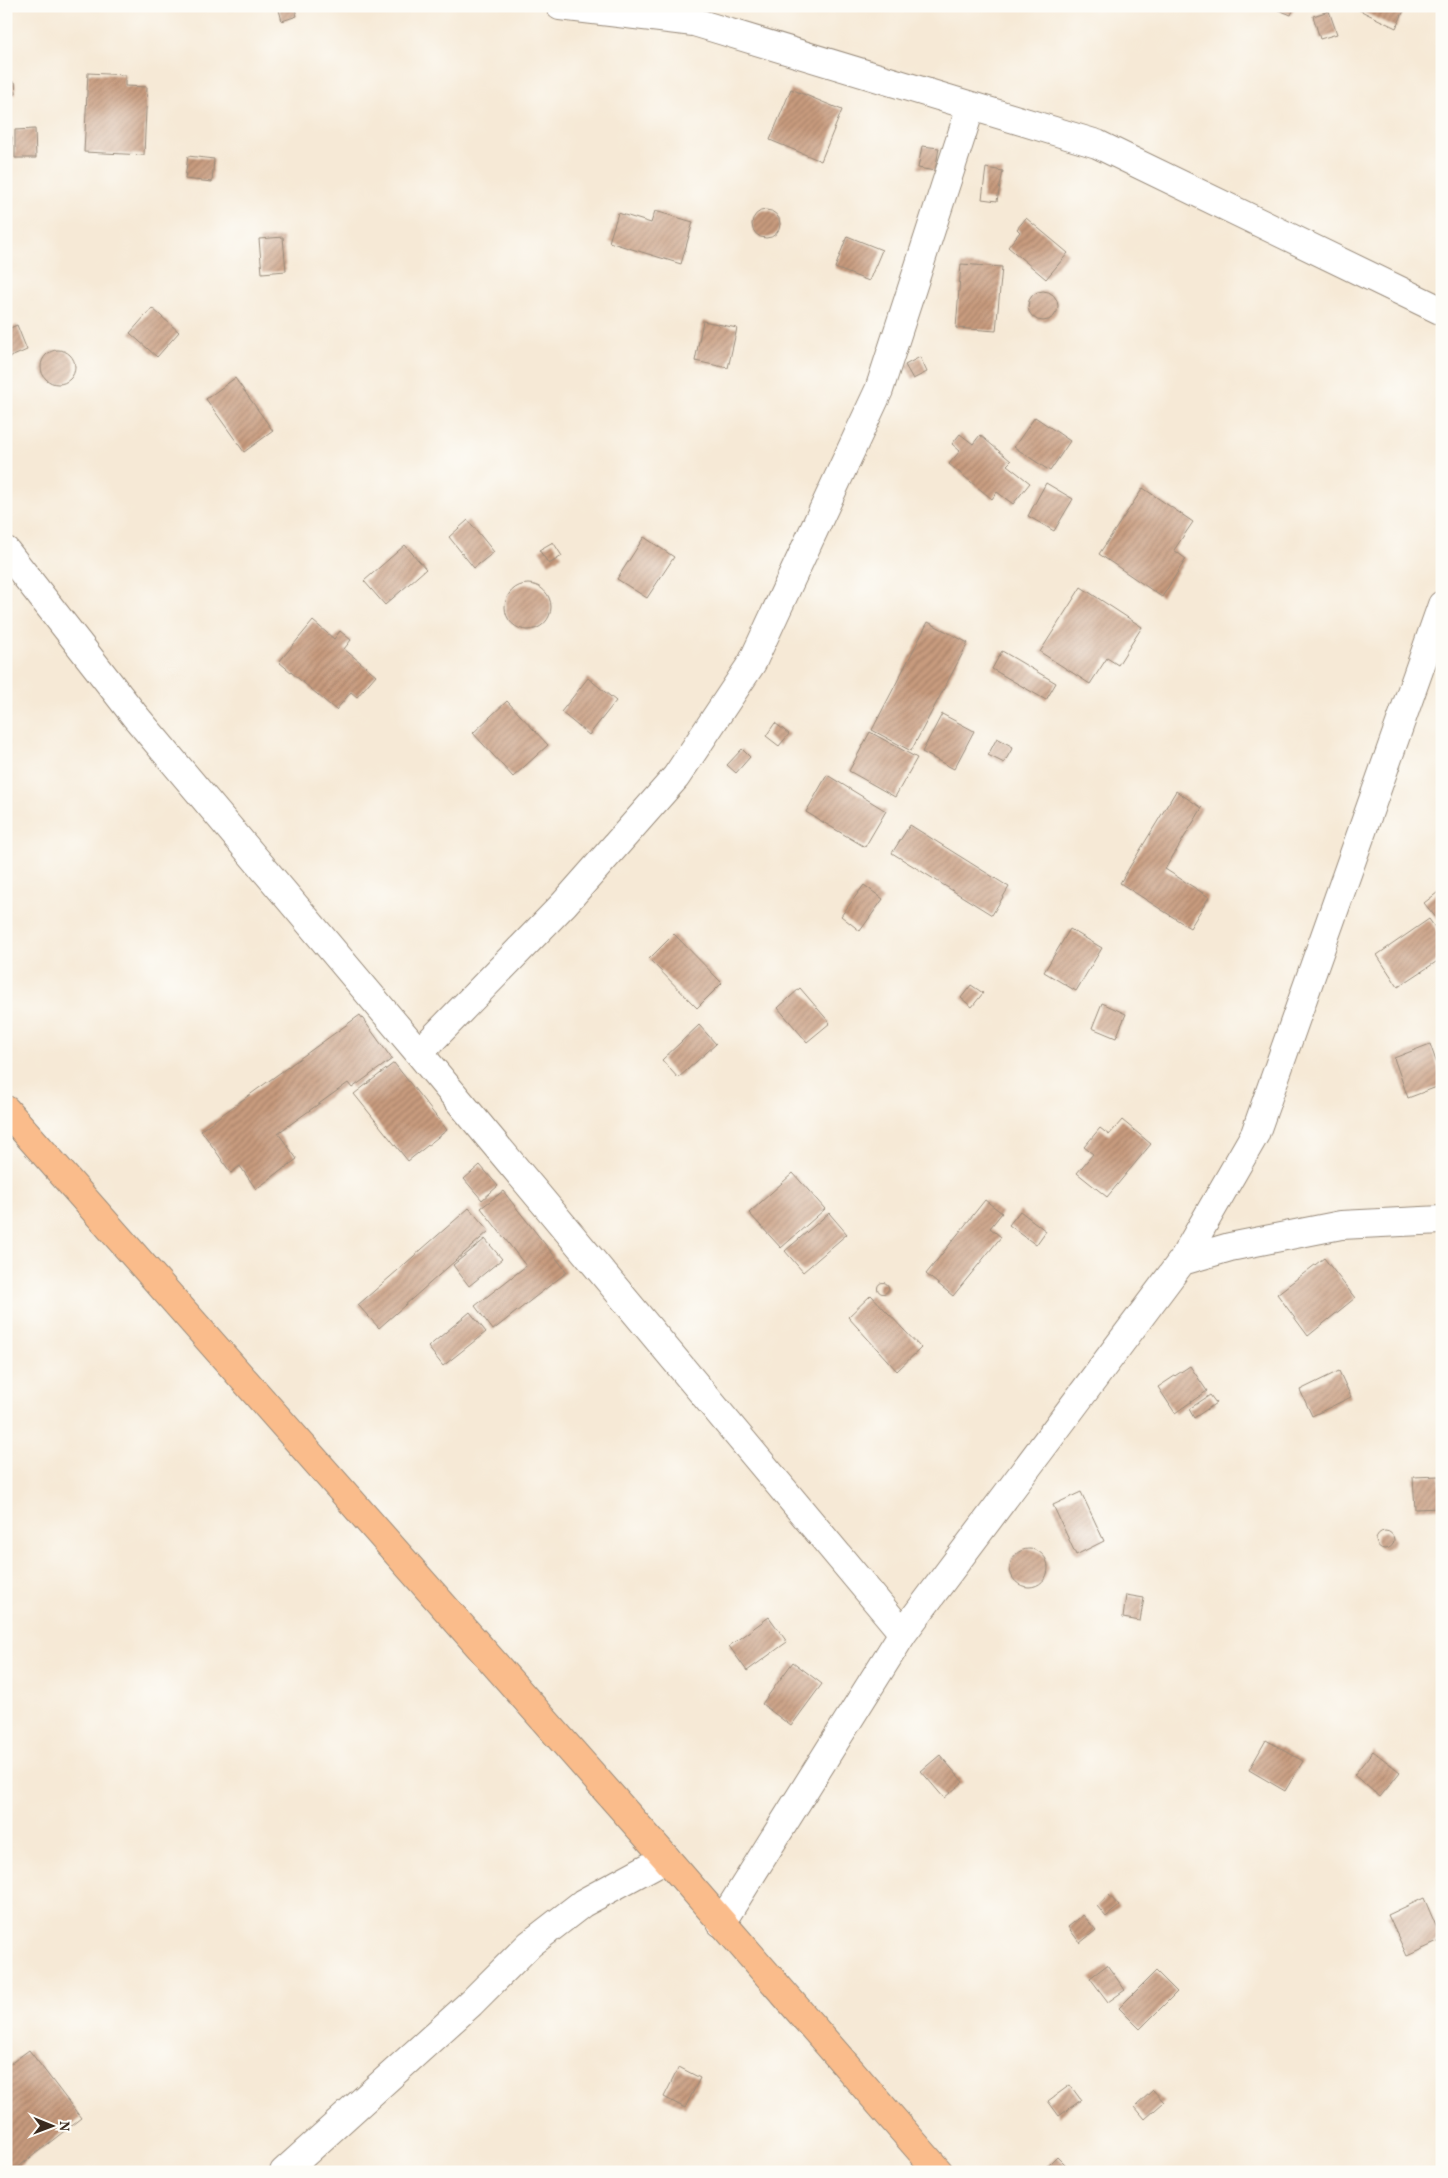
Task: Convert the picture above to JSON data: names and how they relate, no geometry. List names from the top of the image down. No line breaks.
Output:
{"north":"right"}
